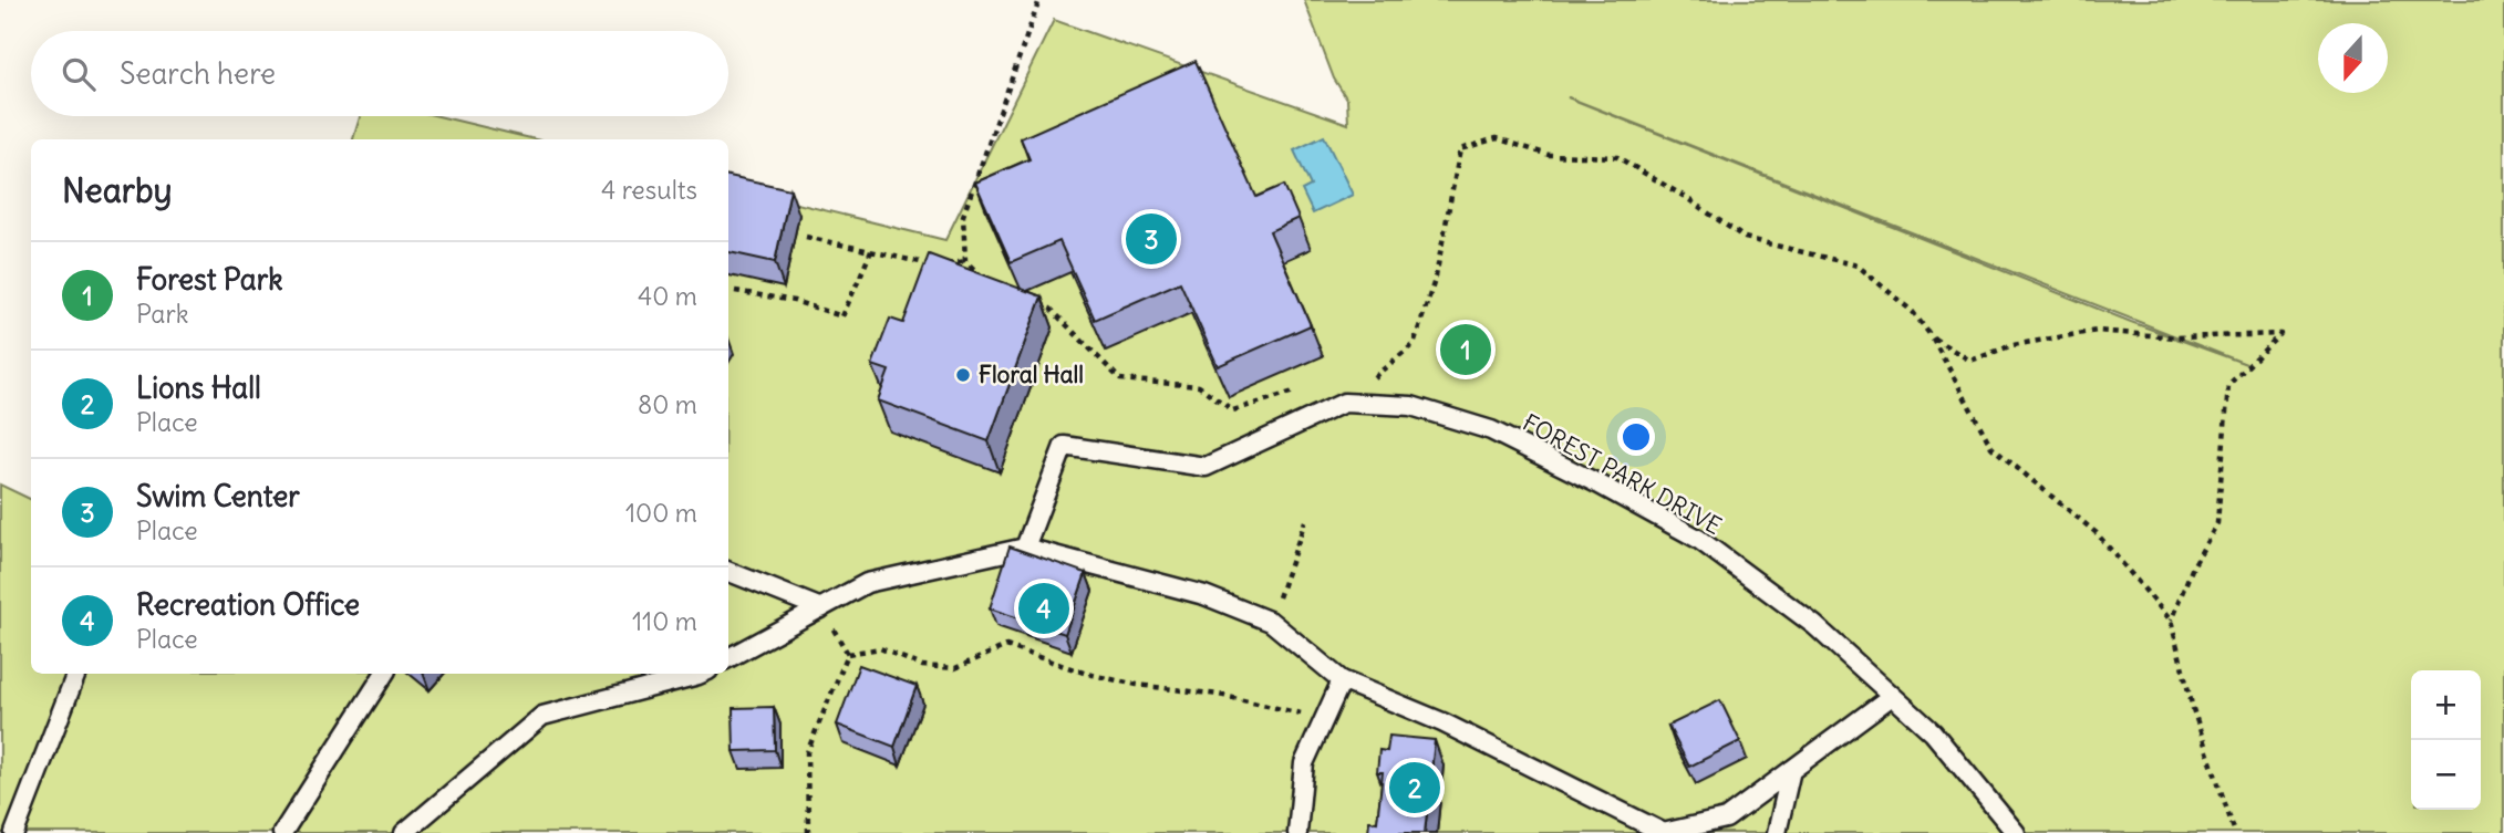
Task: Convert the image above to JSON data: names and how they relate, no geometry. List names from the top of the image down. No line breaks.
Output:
{"streets":{"lane":["FOREST PARK DRIVE"]},"places":["Floral Hall"],"north":"bottom","page":{"search":"Search here","heading":["Nearby","4 results"],"pins":["3","1","4","2"],"list":[{"mark":"1","name":"Forest Park","note":"Park","value":"40 m"},{"mark":"2","name":"Lions Hall","note":"Place","value":"80 m"},{"mark":"3","name":"Swim Center","note":"Place","value":"100 m"},{"mark":"4","name":"Recreation Office","note":"Place","value":"110 m"}],"map_buttons":["+","−"]}}
